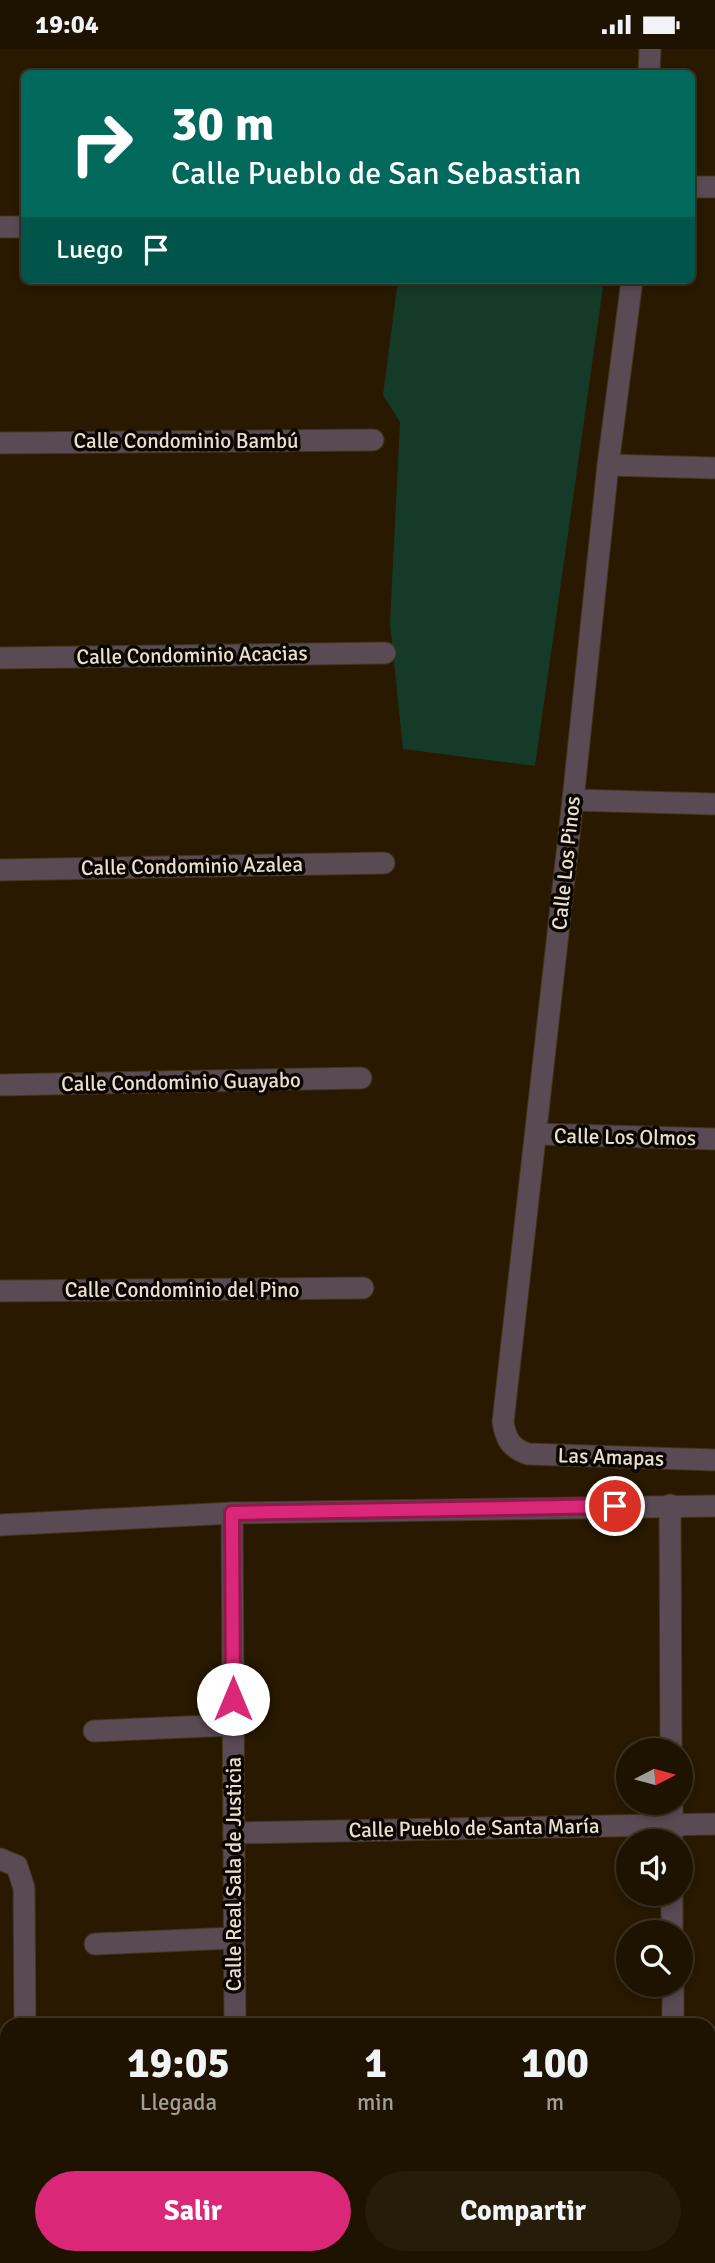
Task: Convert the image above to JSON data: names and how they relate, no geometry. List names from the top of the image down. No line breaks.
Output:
{"streets":{"street":["Calle Condominio Bambú","Calle Condominio Acacias","Calle Los Pinos","Calle Condominio Azalea","Calle Condominio Guayabo","Calle Los Olmos","Calle Condominio del Pino","Las Amapas","Calle Pueblo de Santa María","Calle Real Sala de Justicia"]},"crossings":[["Calle Los Pinos","Calle Los Olmos"],["Calle Los Pinos","Las Amapas"],["Calle Pueblo de Santa María","Calle Real Sala de Justicia"]],"north":"right","page":{"status":"19:04","turn":["30 m","Calle Pueblo de San Sebastian"],"then":"Luego","eta":["19:05","Llegada","1","min","100","m"],"buttons":["Salir","Compartir"]}}
